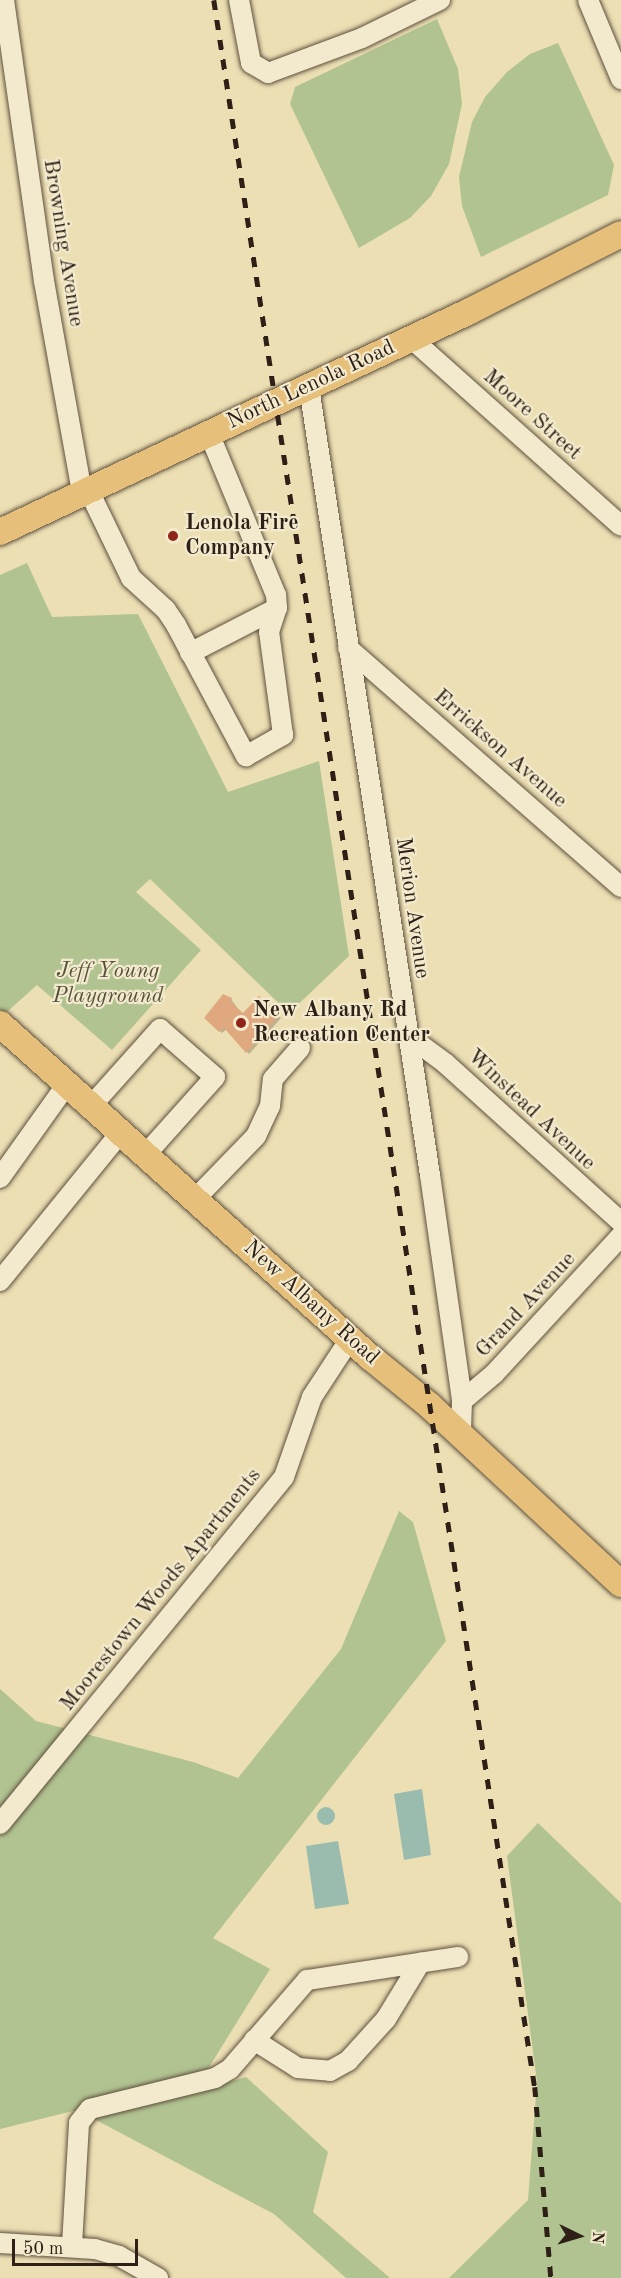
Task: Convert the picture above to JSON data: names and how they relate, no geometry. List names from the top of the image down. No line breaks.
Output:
{"streets":{"main road":["North Lenola Road","New Albany Road"],"street":["Browning Avenue","Moore Street","Errickson Avenue","Merion Avenue","Winstead Avenue","Grand Avenue","Moorestown Woods Apartments"]},"crossings":[["Browning Avenue","North Lenola Road"],["North Lenola Road","Moore Street"],["North Lenola Road","Merion Avenue"],["Errickson Avenue","Merion Avenue"],["Merion Avenue","Winstead Avenue"],["Merion Avenue","New Albany Road"],["Merion Avenue","Grand Avenue"],["New Albany Road","Moorestown Woods Apartments"]],"parks":["Jeff Young Playground"],"places":["Lenola Fire Company","New Albany Rd Recreation Center"],"scale_bar":"50 m","north":"right"}
